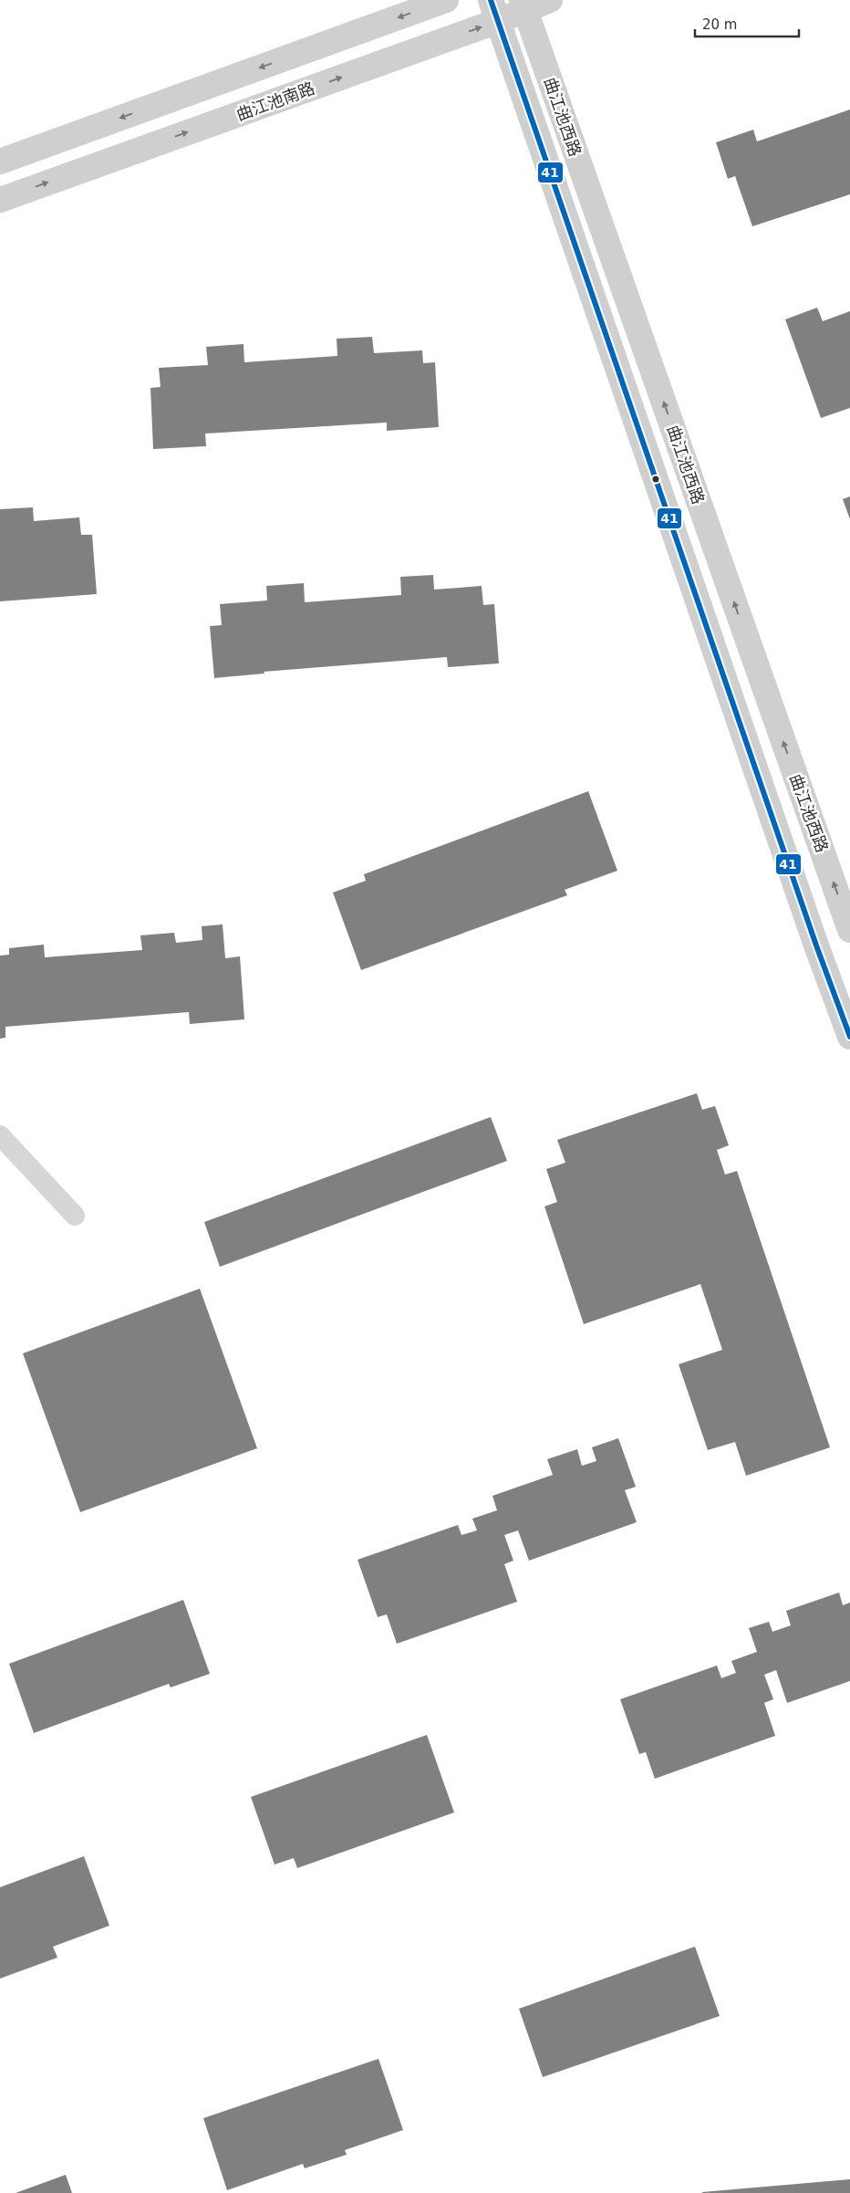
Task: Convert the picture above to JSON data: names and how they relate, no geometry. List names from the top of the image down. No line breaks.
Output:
{"streets":{"street":["曲江池南路","曲江池西路"]},"crossings":[["曲江池南路","曲江池西路"]],"lines":["transit line 41"],"scale_bar":"20 m"}
